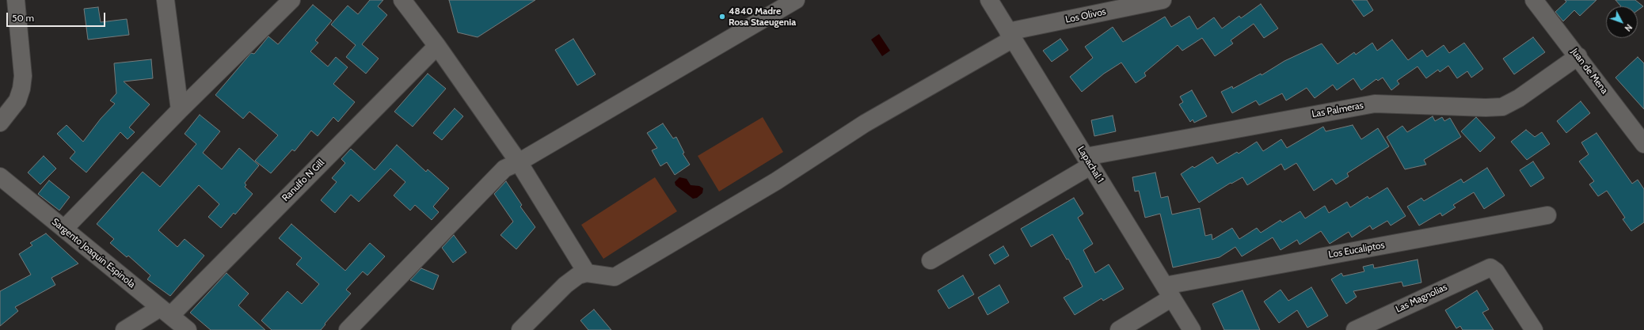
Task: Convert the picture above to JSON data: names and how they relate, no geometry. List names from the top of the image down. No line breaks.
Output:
{"streets":{"street":["Los Olivos","Juan de Mena","Las Palmeras","Lapachal 1","Ranulfo N Gill","Los Eucaliptos","Sargento Joaquin Espinola","Las Magnolias"]},"crossings":[["Los Olivos","Lapachal 1"],["Juan de Mena","Las Palmeras"],["Las Palmeras","Lapachal 1"],["Lapachal 1","Los Eucaliptos"],["Ranulfo N Gill","Sargento Joaquin Espinola"]],"places":["4840 Madre Rosa Staeugenia"],"scale_bar":"50 m","north":"bottom right"}
